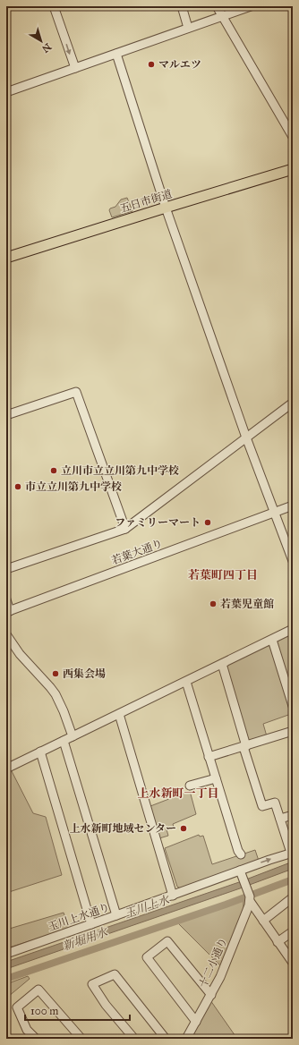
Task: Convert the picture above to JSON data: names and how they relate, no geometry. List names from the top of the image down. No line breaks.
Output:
{"streets":{"main road":["五日市街道"],"street":["若葉大通り","玉川上水通り","十二小通り"]},"districts":["若葉町四丁目","上水新町一丁目"],"water":["玉川上水","新堀用水"],"places":["マルエツ","立川市立立川第九中学校","市立立川第九中学校","ファミリーマート","若葉児童館","西集会場","上水新町地域センター"],"scale_bar":"100 m","north":"bottom right"}
